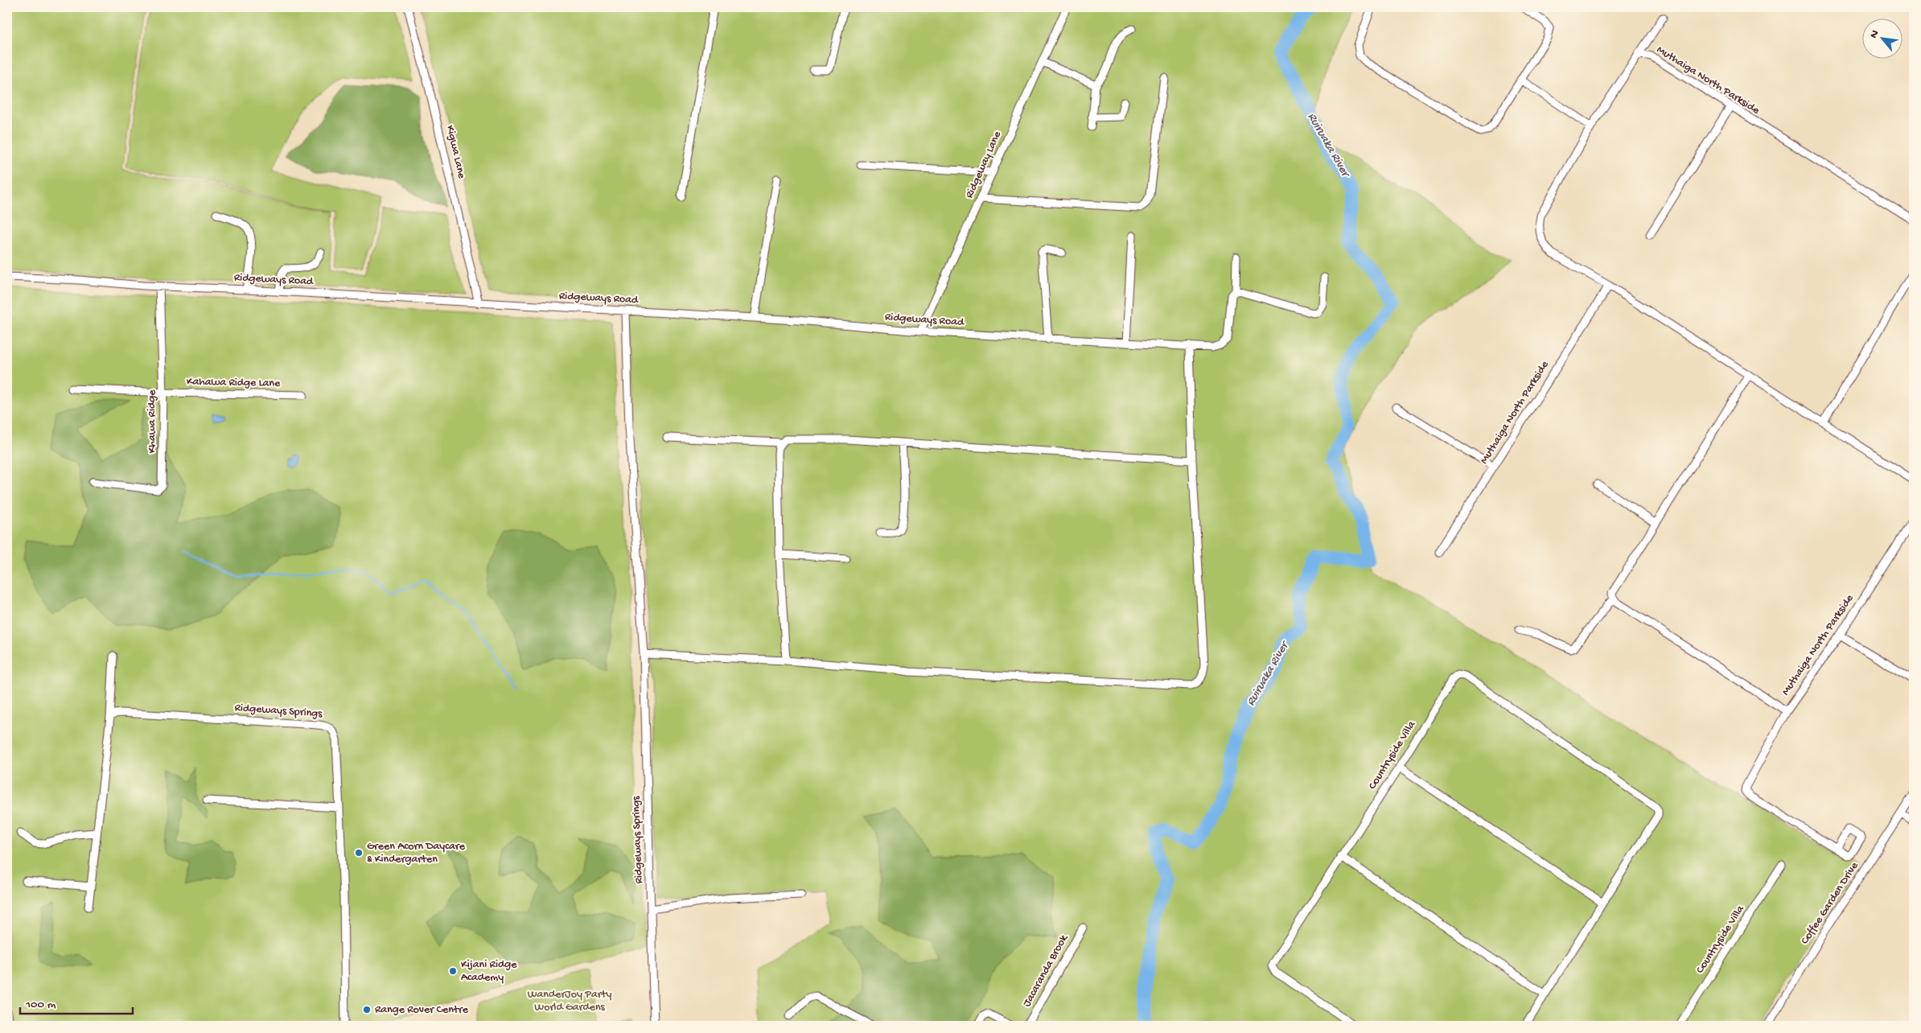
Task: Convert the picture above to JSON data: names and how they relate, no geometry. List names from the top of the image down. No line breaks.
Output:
{"streets":{"street":["Muthaiga North Parkside","Kigwa Lane","Ridgeway Lane","Ridgeways Road","Kahawa Ridge Lane","Khawa Ridge","Ridgeways Springs","Countryside Villa","Coffee Garden Drive","Jacaranda Brook"]},"crossings":[["Kigwa Lane","Ridgeways Road"],["Ridgeway Lane","Ridgeways Road"],["Ridgeways Road","Khawa Ridge"],["Ridgeways Road","Ridgeways Springs"],["Kahawa Ridge Lane","Khawa Ridge"]],"water":["Ruiruaka River"],"parks":["WanderJoy Party World Gardens"],"places":["Green Acorn Daycare & Kindergarten","Kijani Ridge Academy","Range Rover Centre"],"scale_bar":"100 m","north":"top left"}
